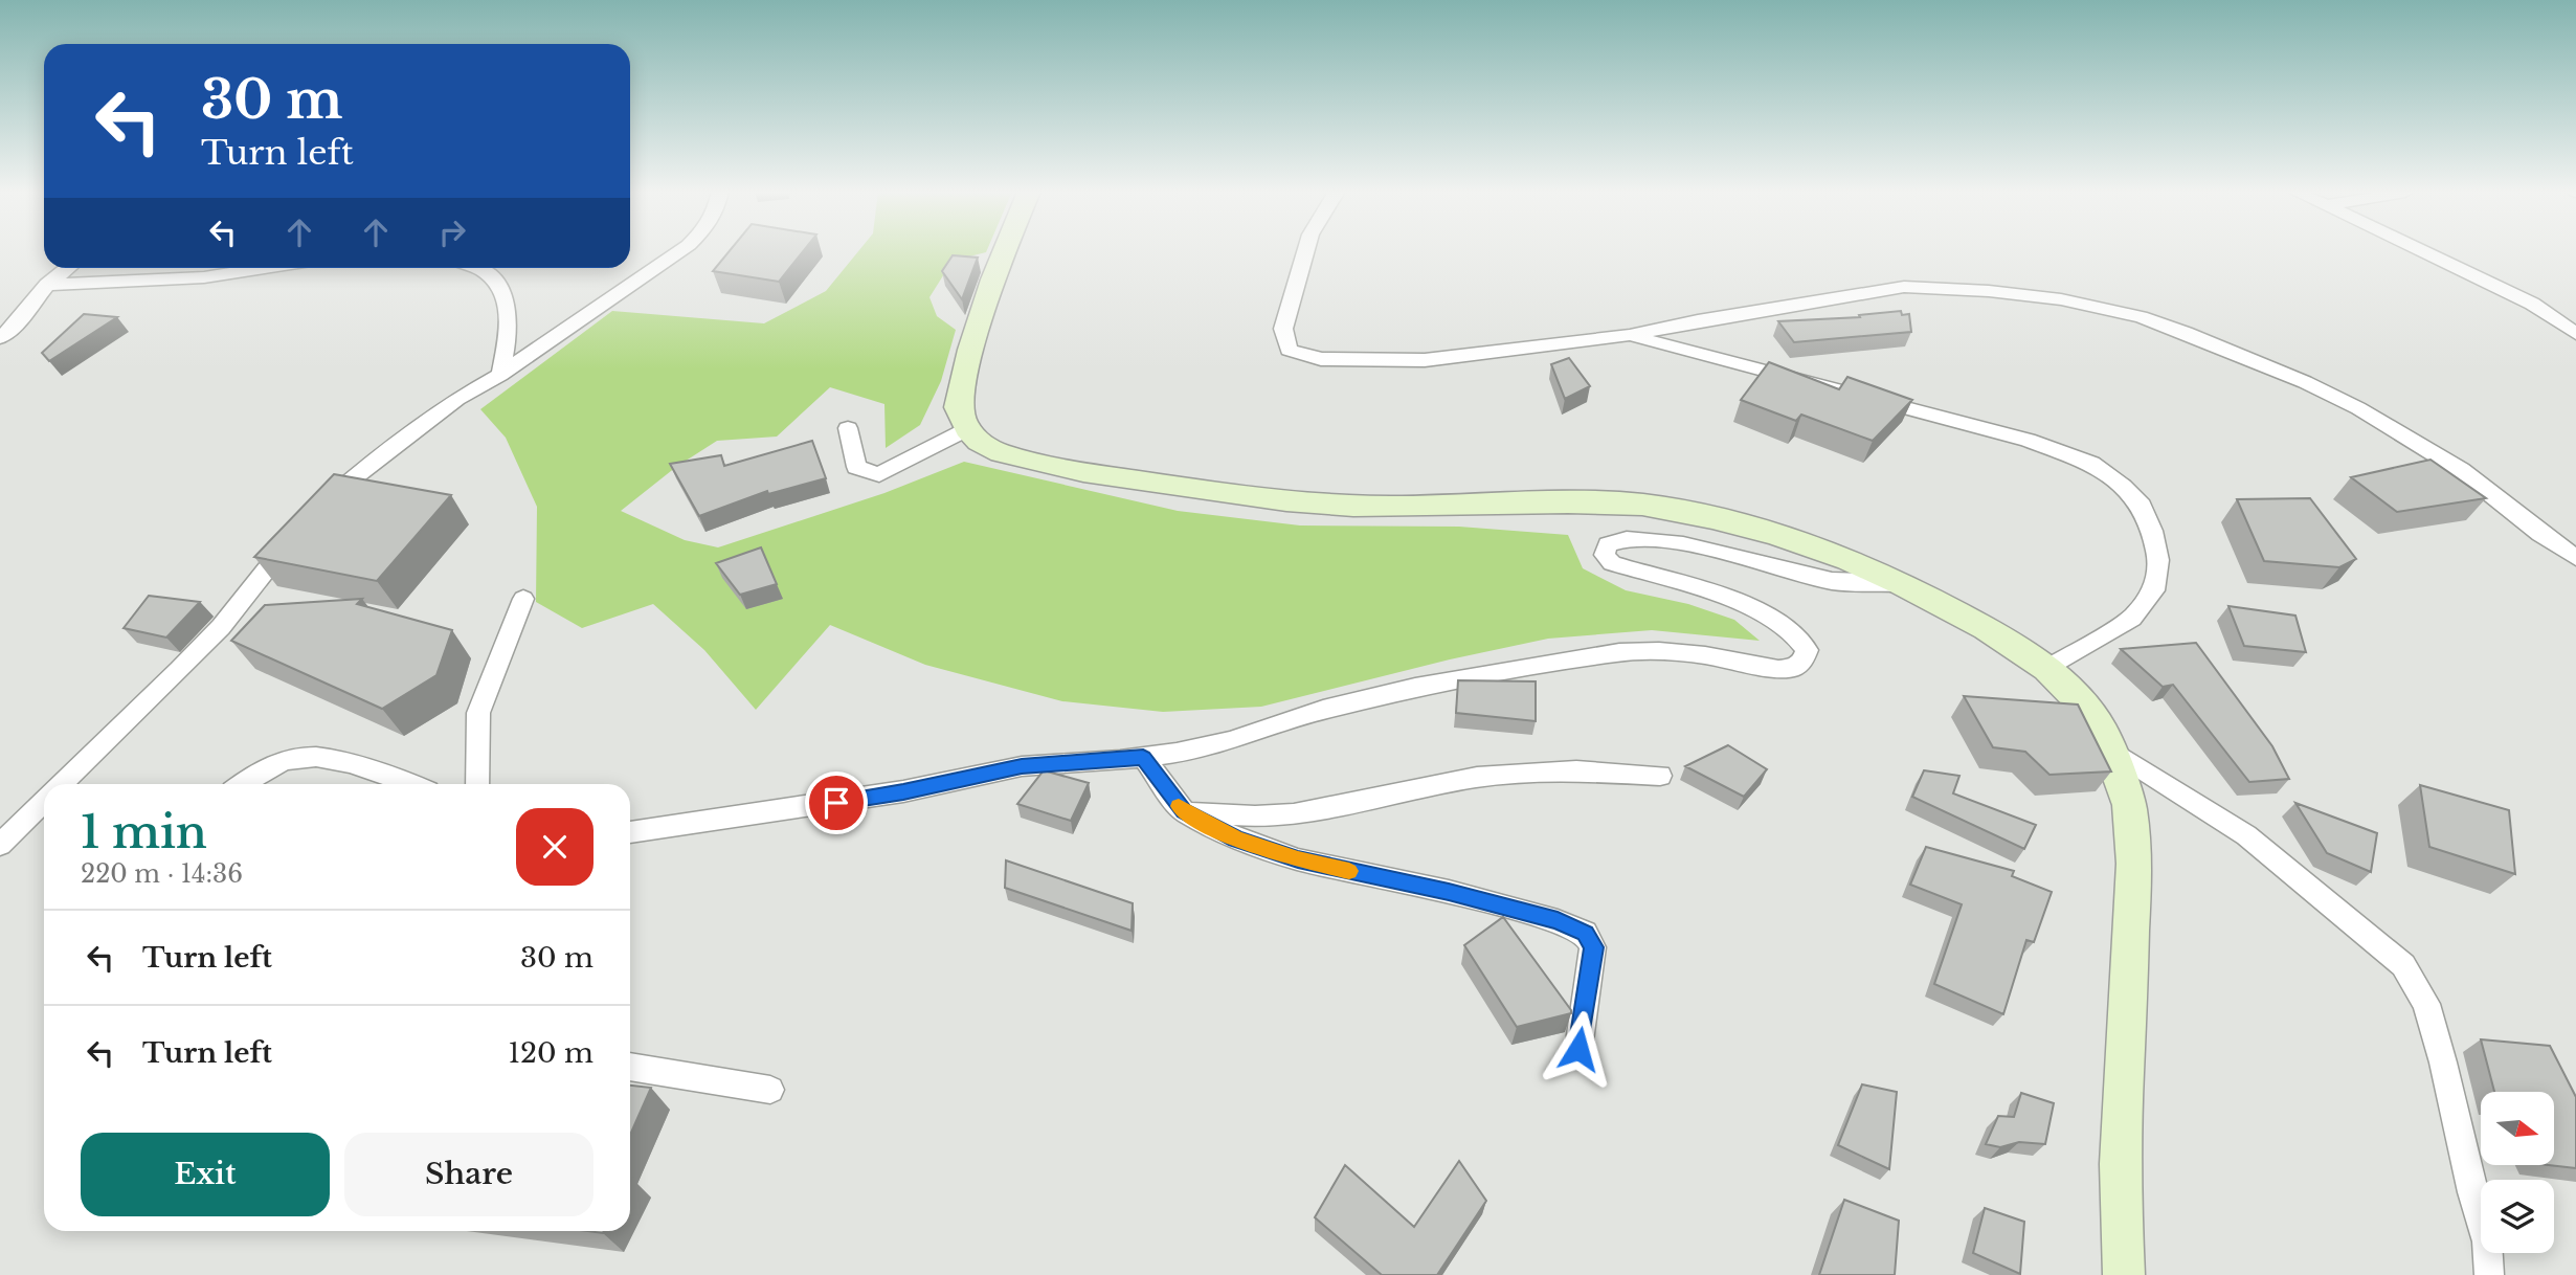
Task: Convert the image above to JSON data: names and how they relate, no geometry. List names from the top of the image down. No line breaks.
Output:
{"north":"right","page":{"turn":["30 m","Turn left"],"heading":["1 min","220 m · 14:36"],"list":[{"name":"Turn left","value":"30 m"},{"name":"Turn left","value":"120 m"}],"buttons":["Exit","Share"]}}
